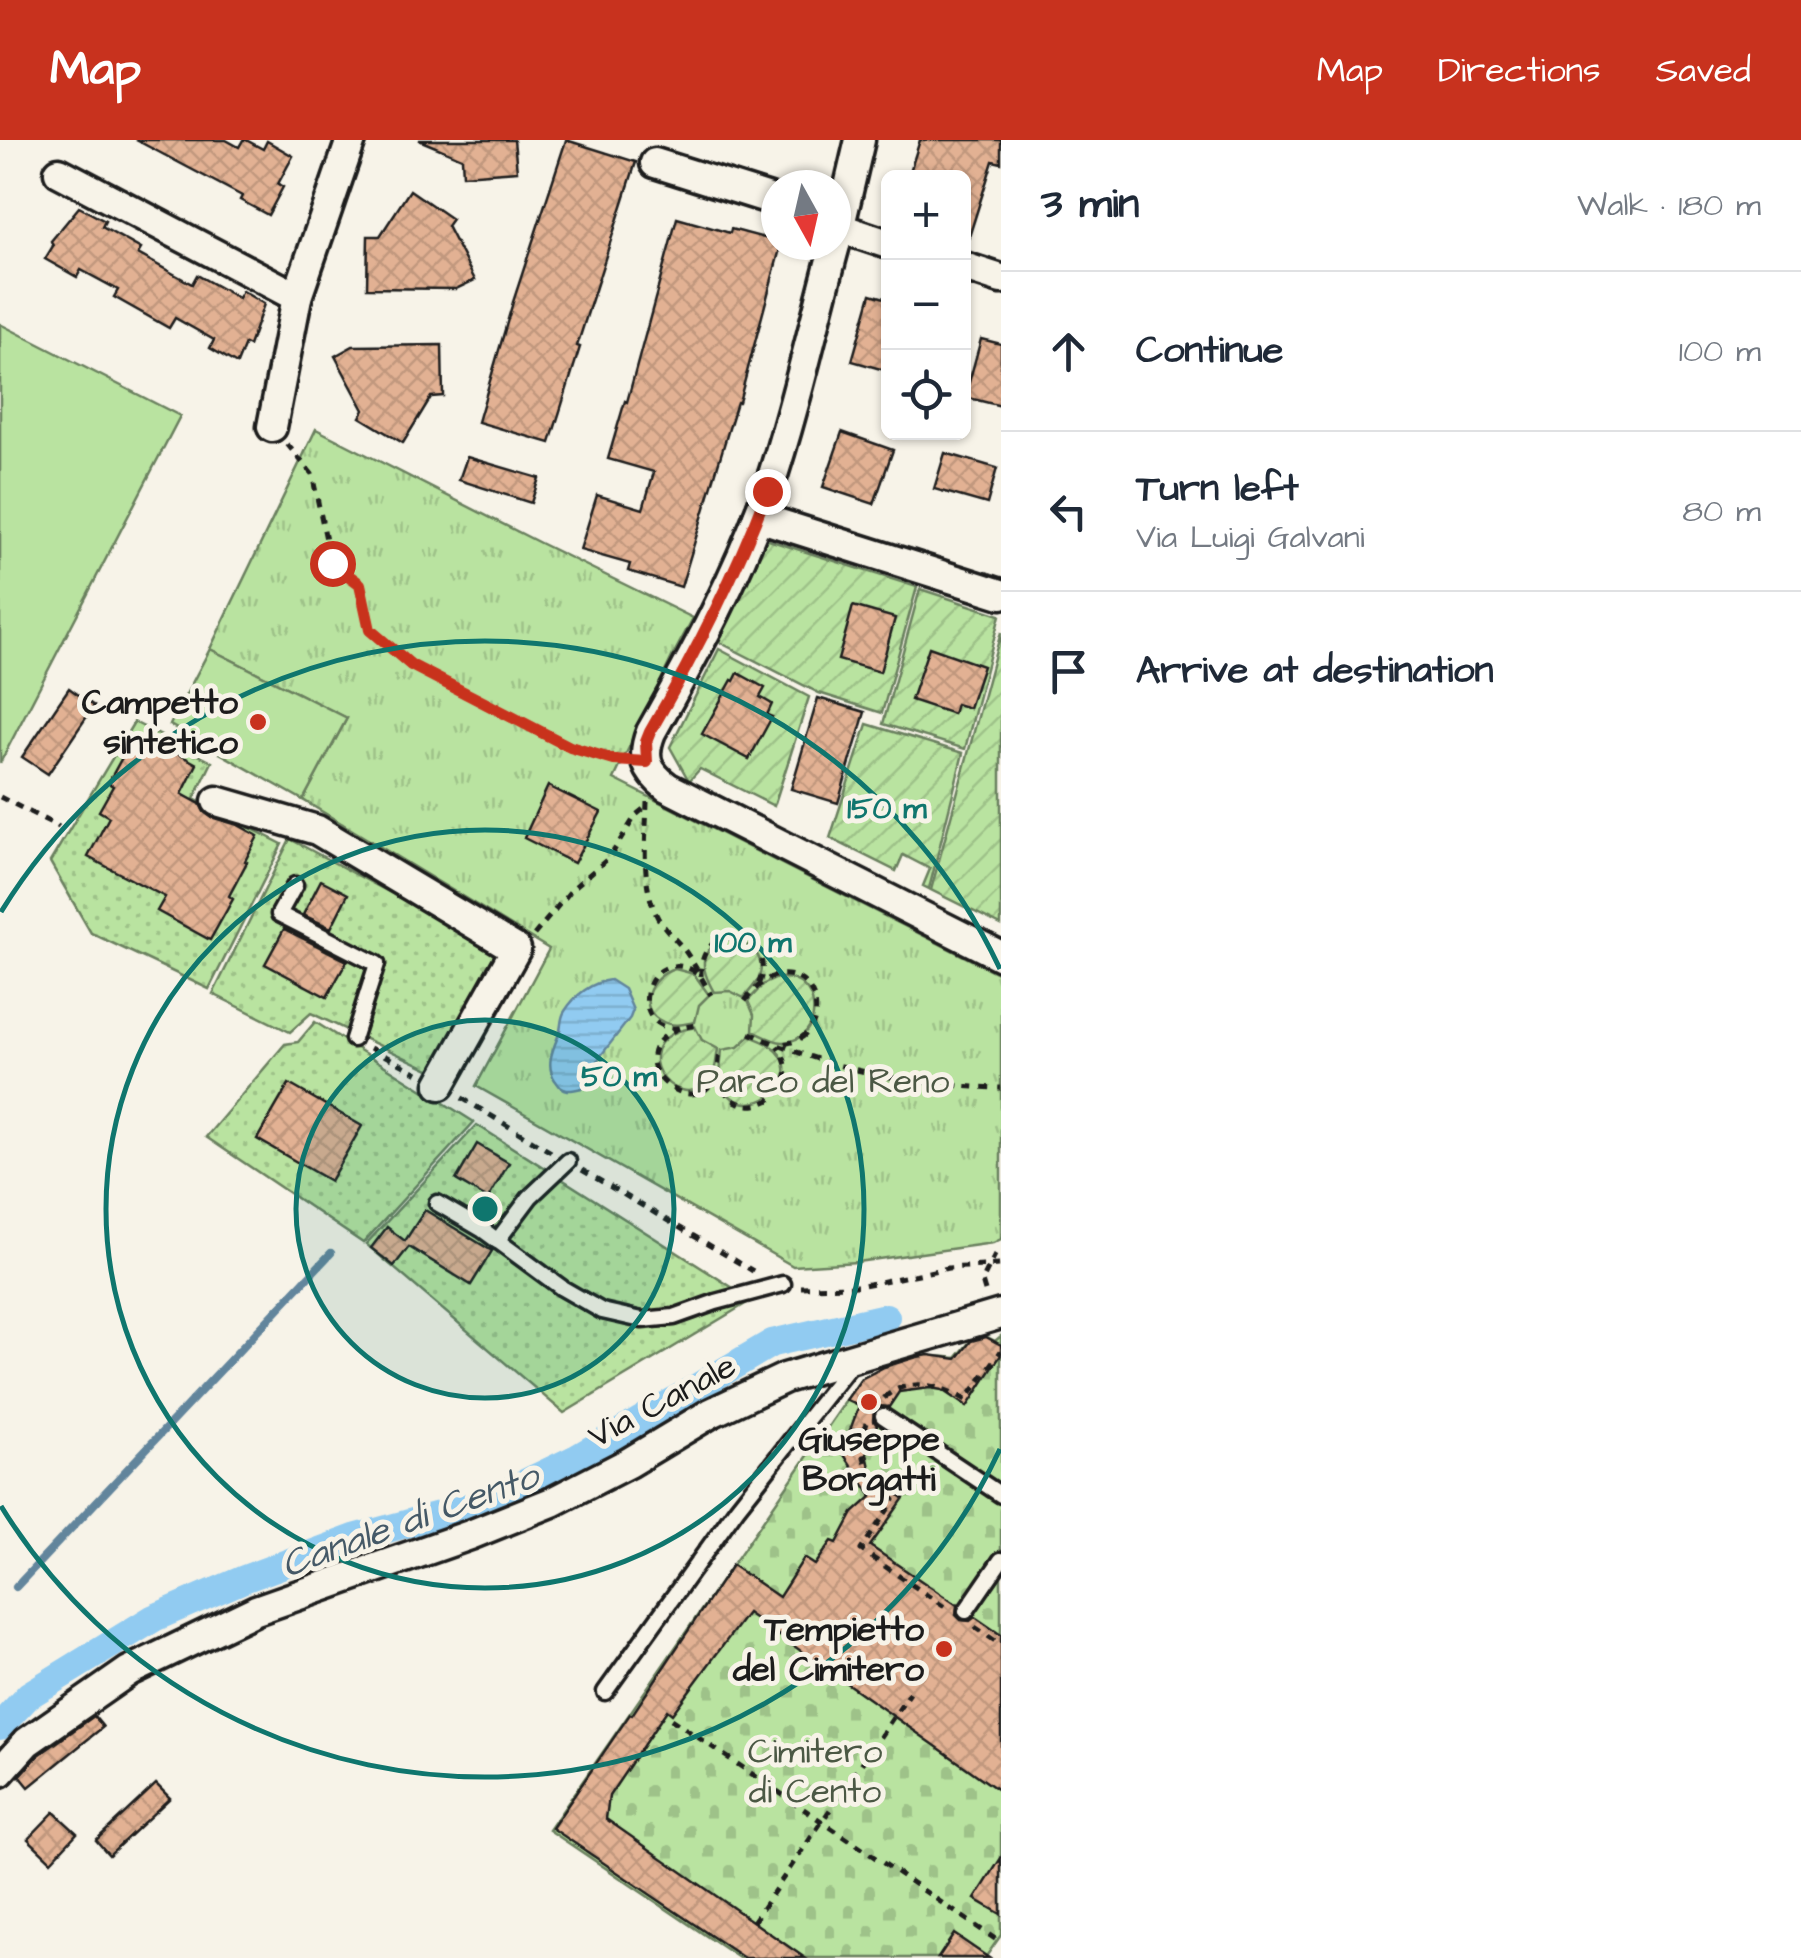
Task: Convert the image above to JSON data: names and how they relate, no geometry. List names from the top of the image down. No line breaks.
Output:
{"streets":{"street":["Via Canale"]},"water":["Canale di Cento"],"parks":["Parco del Reno","Cimitero di Cento"],"places":["Campetto sintetico","Giuseppe Borgatti","Tempietto del Cimitero"],"north":"bottom","page":{"header":"Map","nav":["Map","Directions","Saved"],"heading":["3 min","Walk · 180 m"],"map_buttons":["+","−"],"list":[["Continue","100 m"],["Turn left","Via Luigi Galvani","80 m"],"Arrive at destination"]},"rings":["150 m","100 m","50 m"]}
